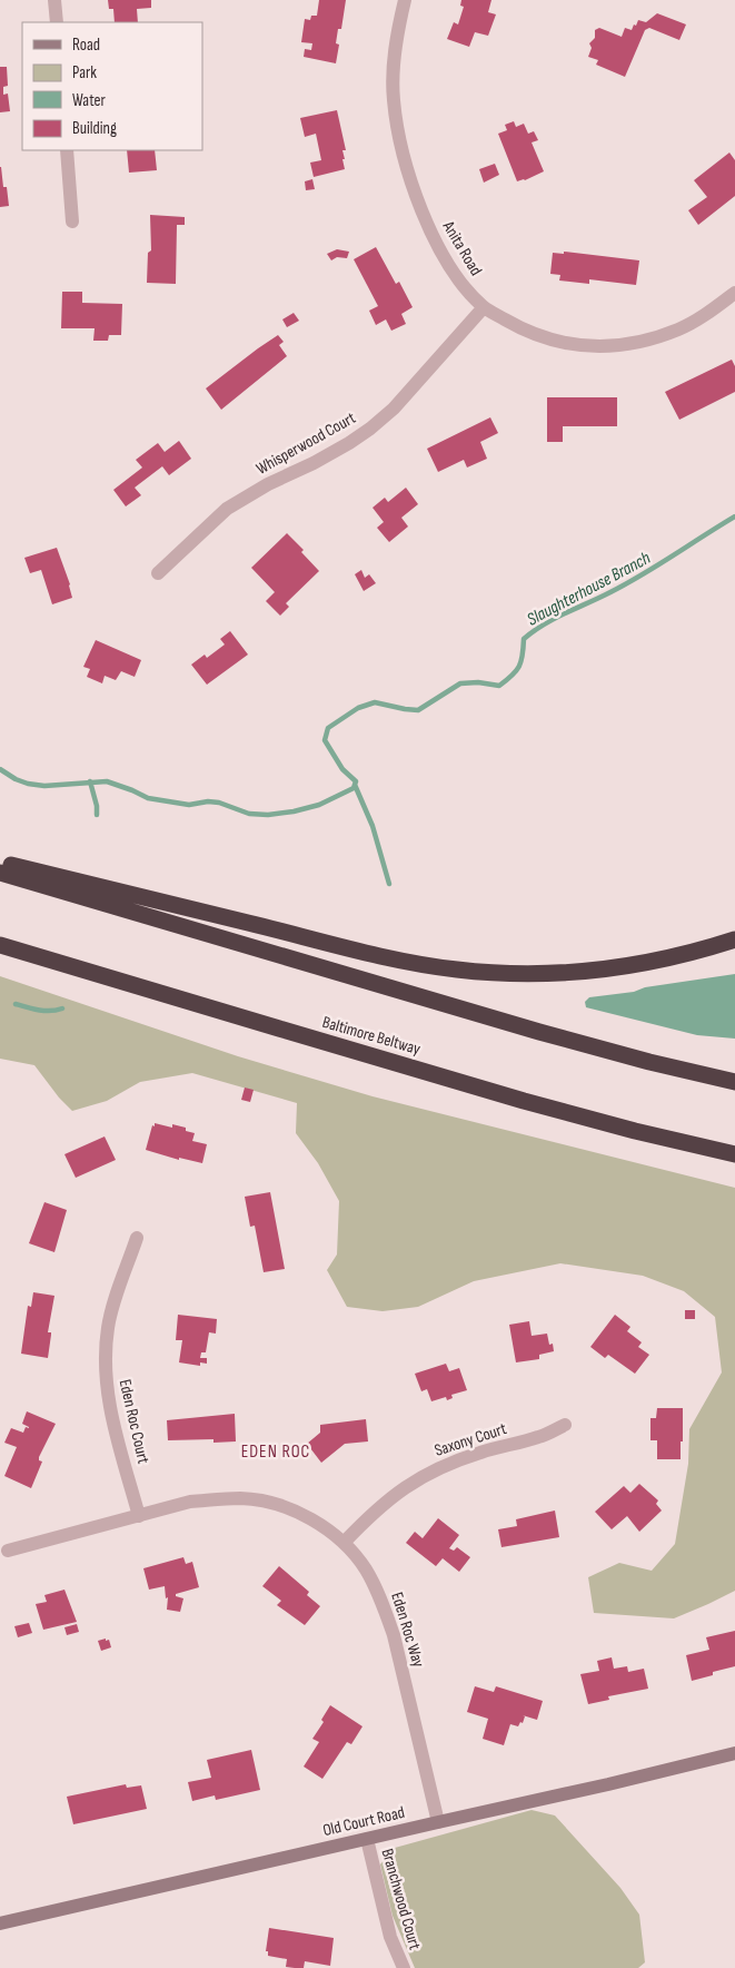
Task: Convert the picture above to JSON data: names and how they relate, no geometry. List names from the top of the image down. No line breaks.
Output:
{"streets":{"highway":["Baltimore Beltway"],"main road":["Old Court Road"],"street":["Anita Road","Whisperwood Court","Eden Roc Court","Saxony Court","Eden Roc Way","Branchwood Court"]},"crossings":[["Anita Road","Whisperwood Court"],["Eden Roc Court","Eden Roc Way"],["Saxony Court","Eden Roc Way"],["Eden Roc Way","Old Court Road"],["Old Court Road","Branchwood Court"]],"districts":["EDEN ROC"],"water":["Slaughterhouse Branch"],"legend":["Road","Park","Water","Building"]}
